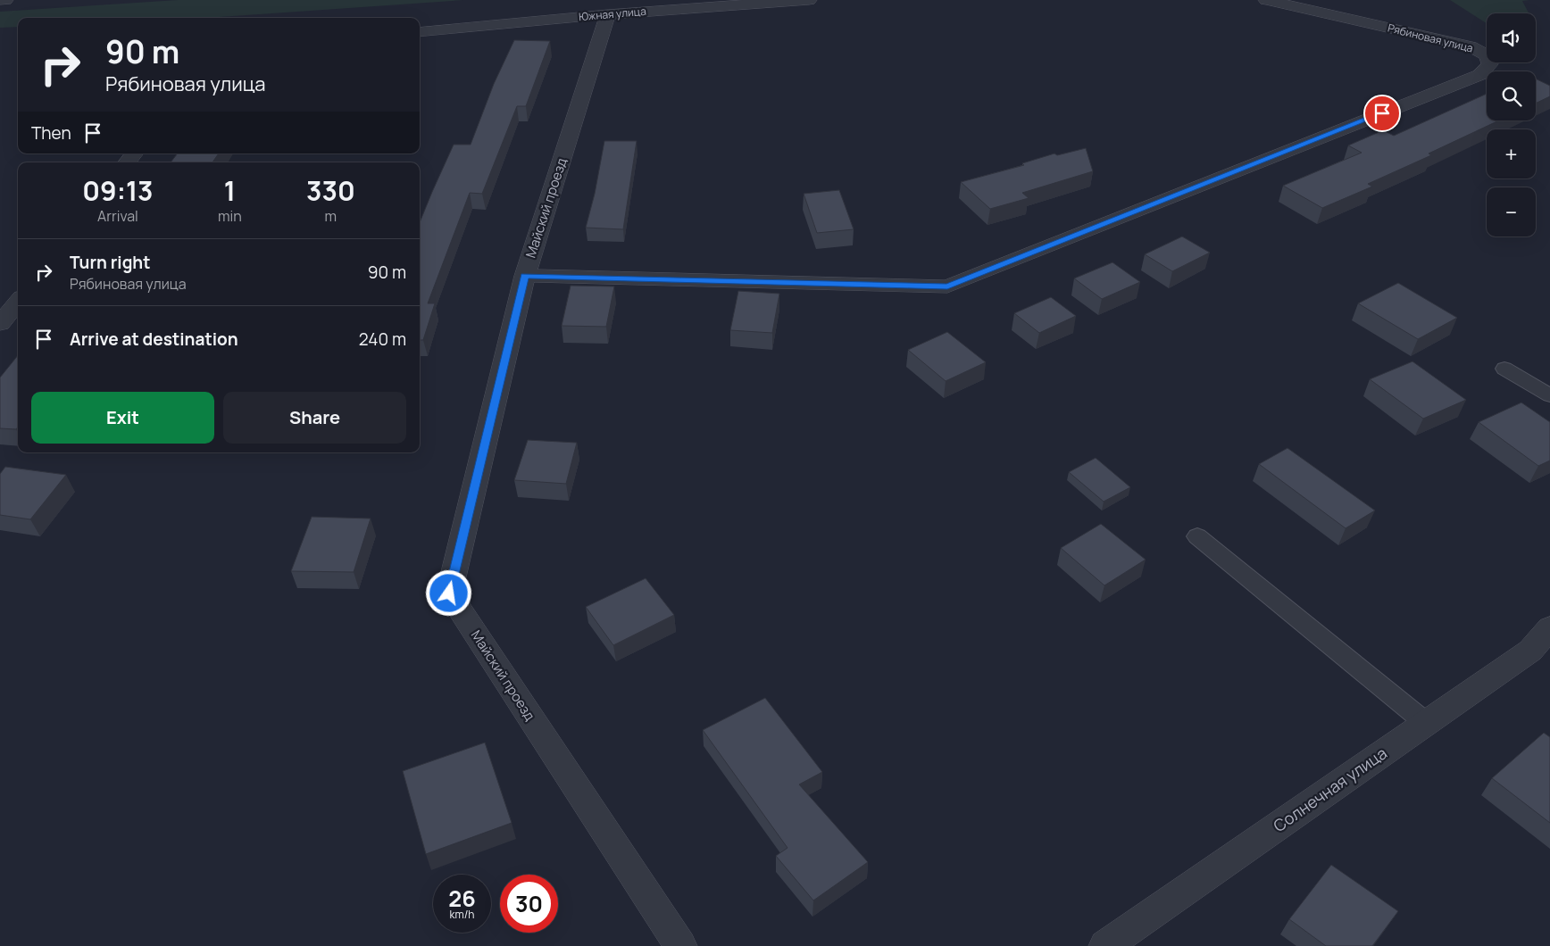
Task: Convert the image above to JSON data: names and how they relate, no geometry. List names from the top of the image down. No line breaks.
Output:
{"streets":{"street":["Южная улица","Рябиновая улица","Майский проезд","Солнечная улица"]},"crossings":[["Южная улица","Майский проезд"],["Рябиновая улица","Майский проезд"]],"page":{"map_buttons":["+","−"],"turn":["90 m","Рябиновая улица"],"then":"Then","eta":["09:13","Arrival","1","min","330","m"],"list":[{"name":"Turn right","note":"Рябиновая улица","value":"90 m"},{"name":"Arrive at destination","value":"240 m"}],"buttons":["Exit","Share"],"speed":"26 km/h","limit":"30"}}
